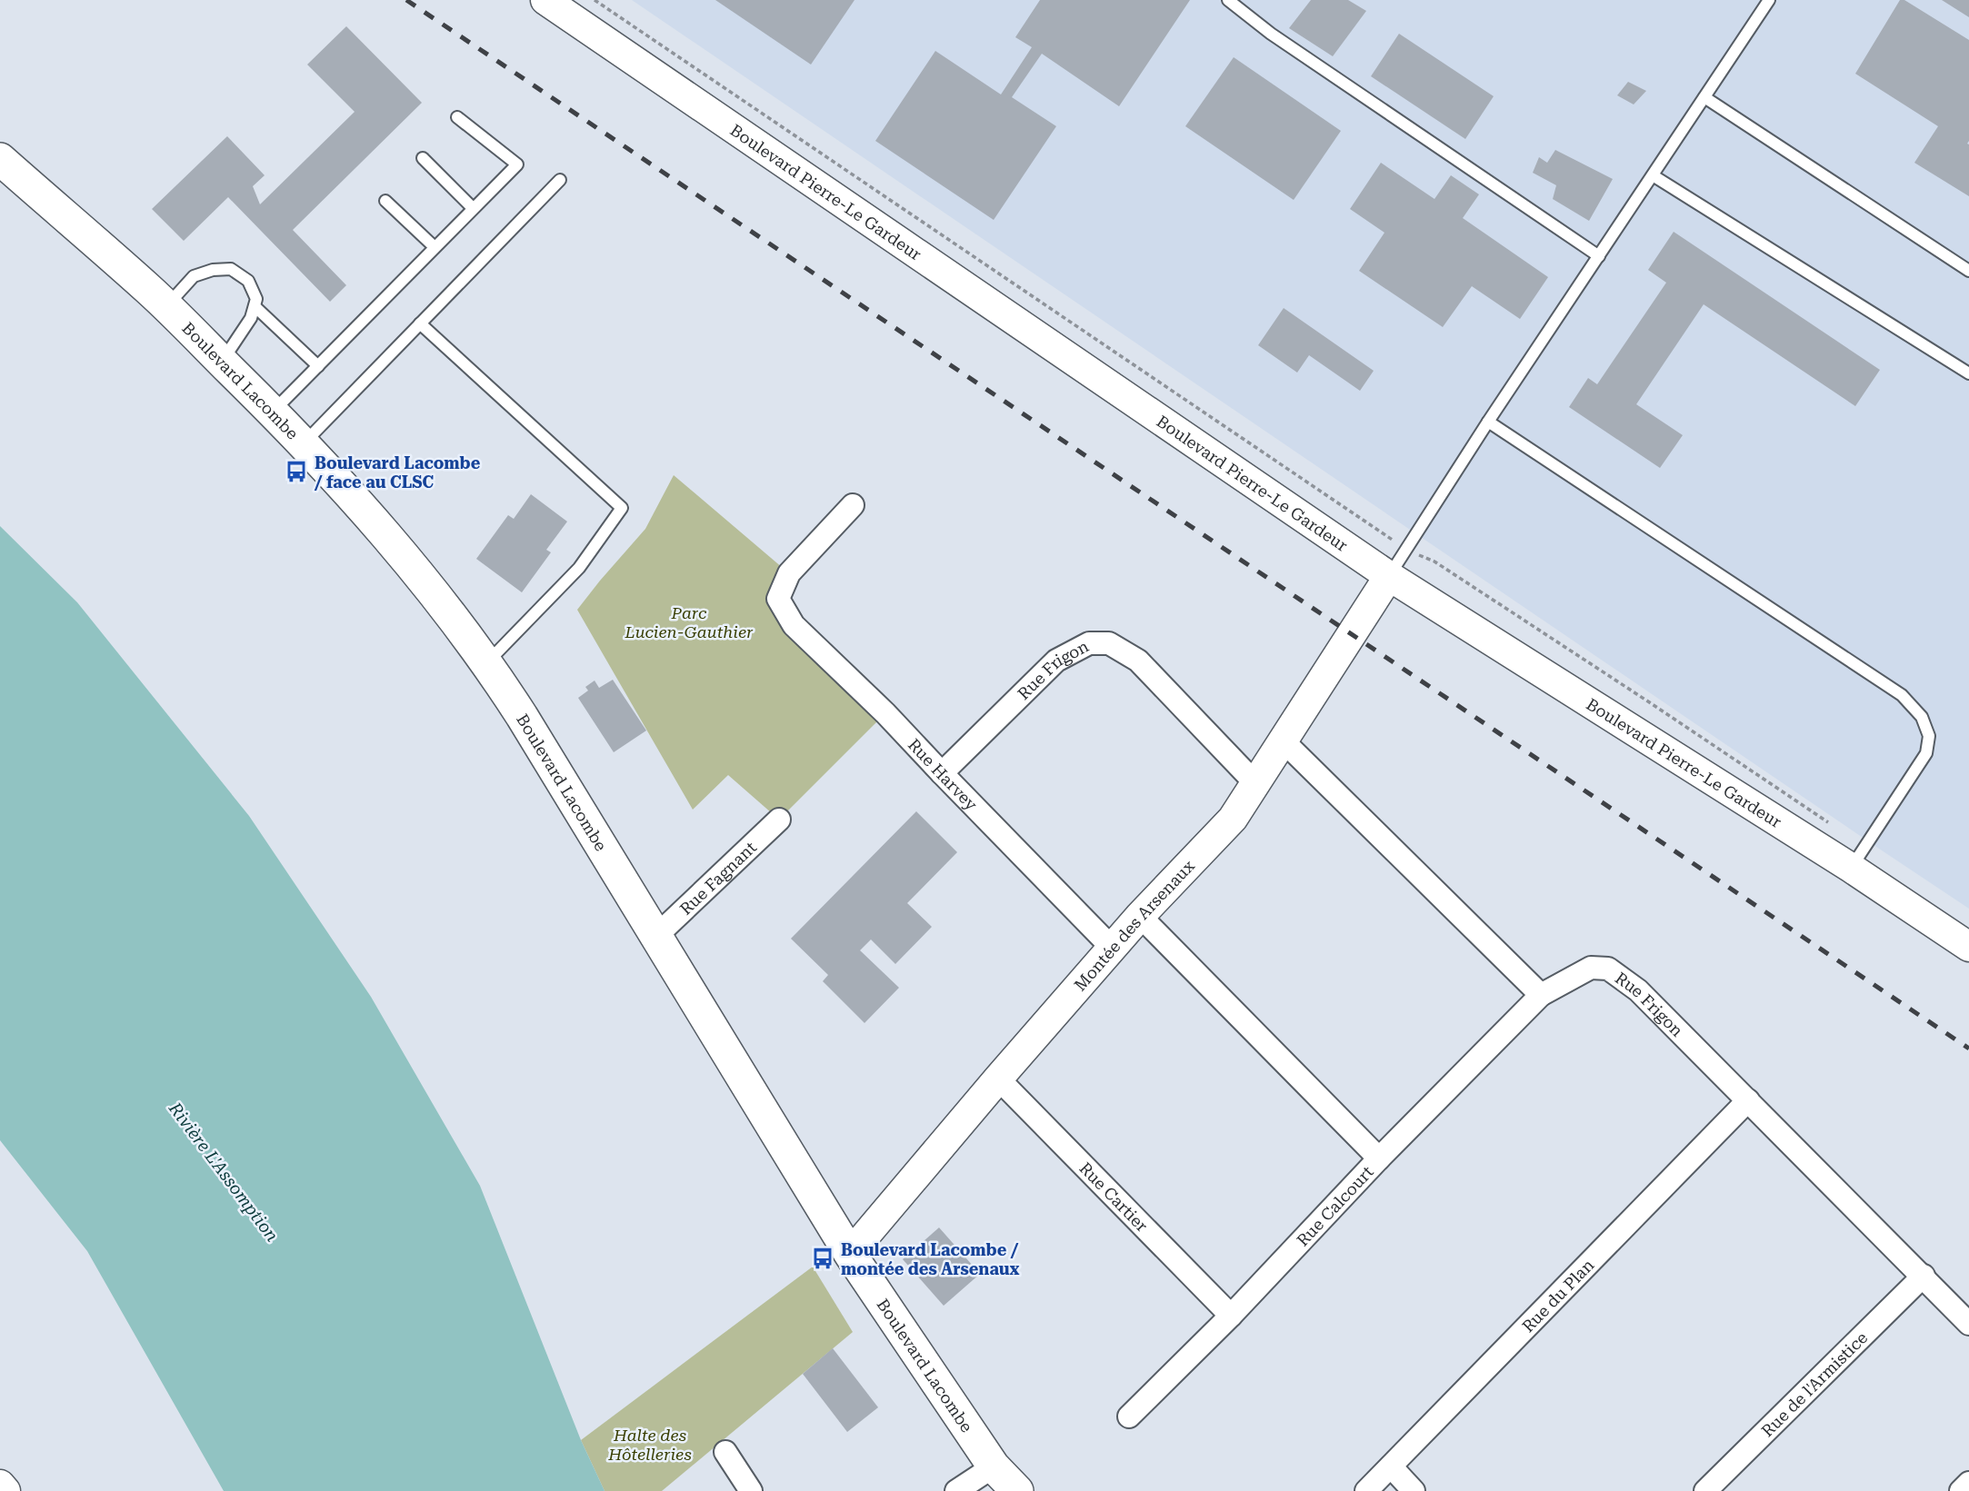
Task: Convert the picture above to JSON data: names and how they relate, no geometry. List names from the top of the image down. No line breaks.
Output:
{"streets":{"main road":["Boulevard Lacombe"],"street":["Boulevard Pierre-Le Gardeur","Rue Frigon","Rue Harvey","Rue Fagnant","Montée des Arsenaux","Rue Cartier","Rue Calcourt","Rue du Plan","Rue de l'Armistice"]},"crossings":[["Boulevard Pierre-Le Gardeur","Montée des Arsenaux"],["Boulevard Lacombe","Rue Fagnant"],["Boulevard Lacombe","Montée des Arsenaux"],["Rue Frigon","Rue Harvey"],["Rue Frigon","Montée des Arsenaux"],["Rue Frigon","Rue Calcourt"],["Rue Frigon","Rue du Plan"],["Rue Frigon","Rue de l'Armistice"],["Rue Harvey","Montée des Arsenaux"],["Montée des Arsenaux","Rue Cartier"],["Rue Cartier","Rue Calcourt"]],"water":["Rivière L'Assomption"],"parks":["Parc Lucien-Gauthier","Halte des Hôtelleries"],"places":{"bus stop":["Boulevard Lacombe / face au CLSC","Boulevard Lacombe / montée des Arsenaux"]}}
